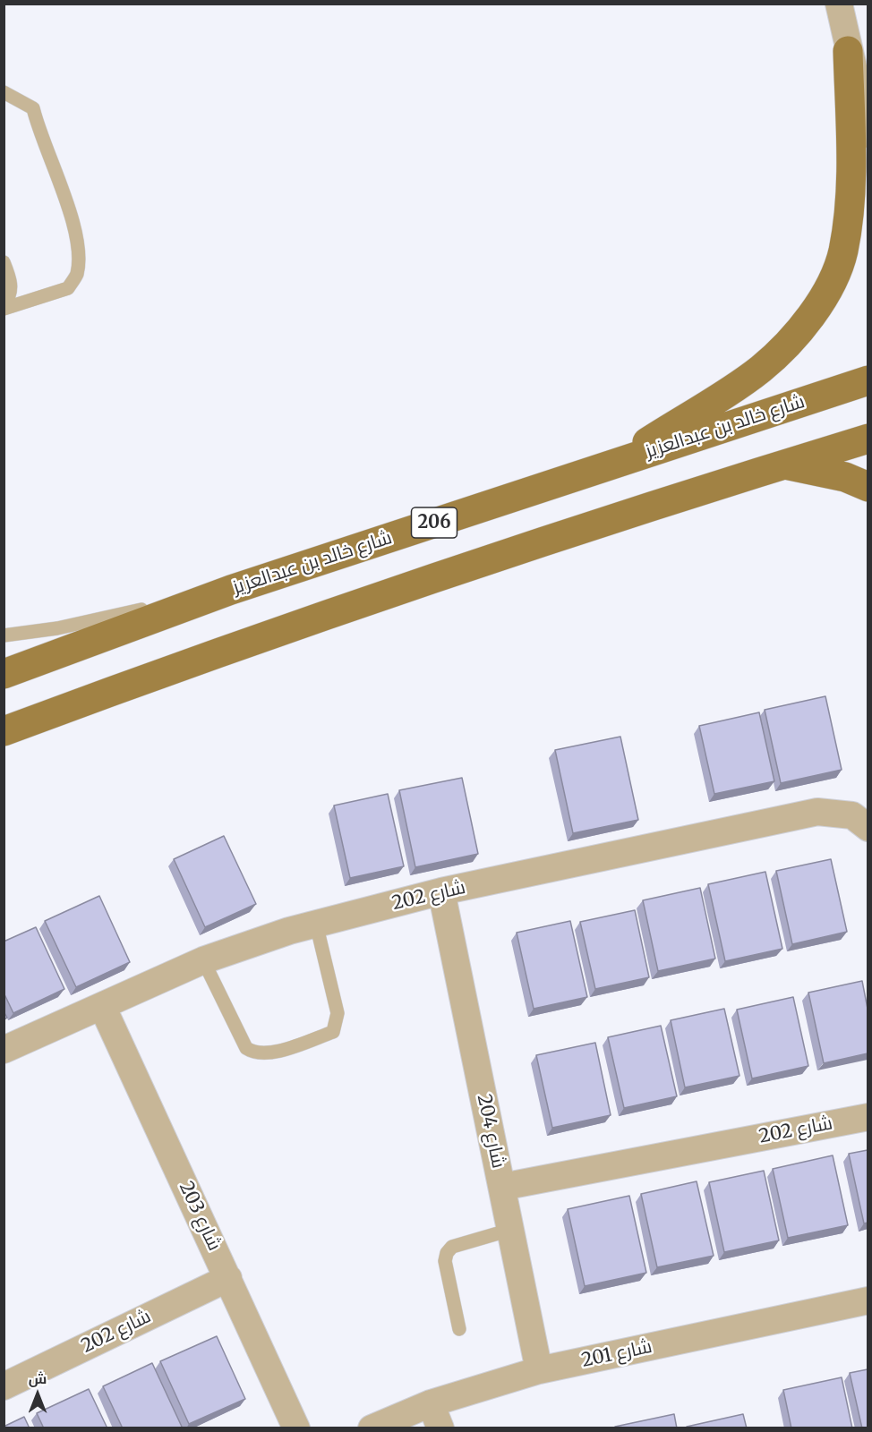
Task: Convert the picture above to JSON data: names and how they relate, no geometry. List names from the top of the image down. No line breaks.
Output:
{"streets":{"main road":["شارع خالد بن عبدالعزيز","206"],"street":["شارع 202","شارع 204","شارع 203","شارع 201"]},"crossings":[["شارع 202","شارع 204"],["شارع 202","شارع 203"],["شارع 204","شارع 201"]],"north":"top"}
